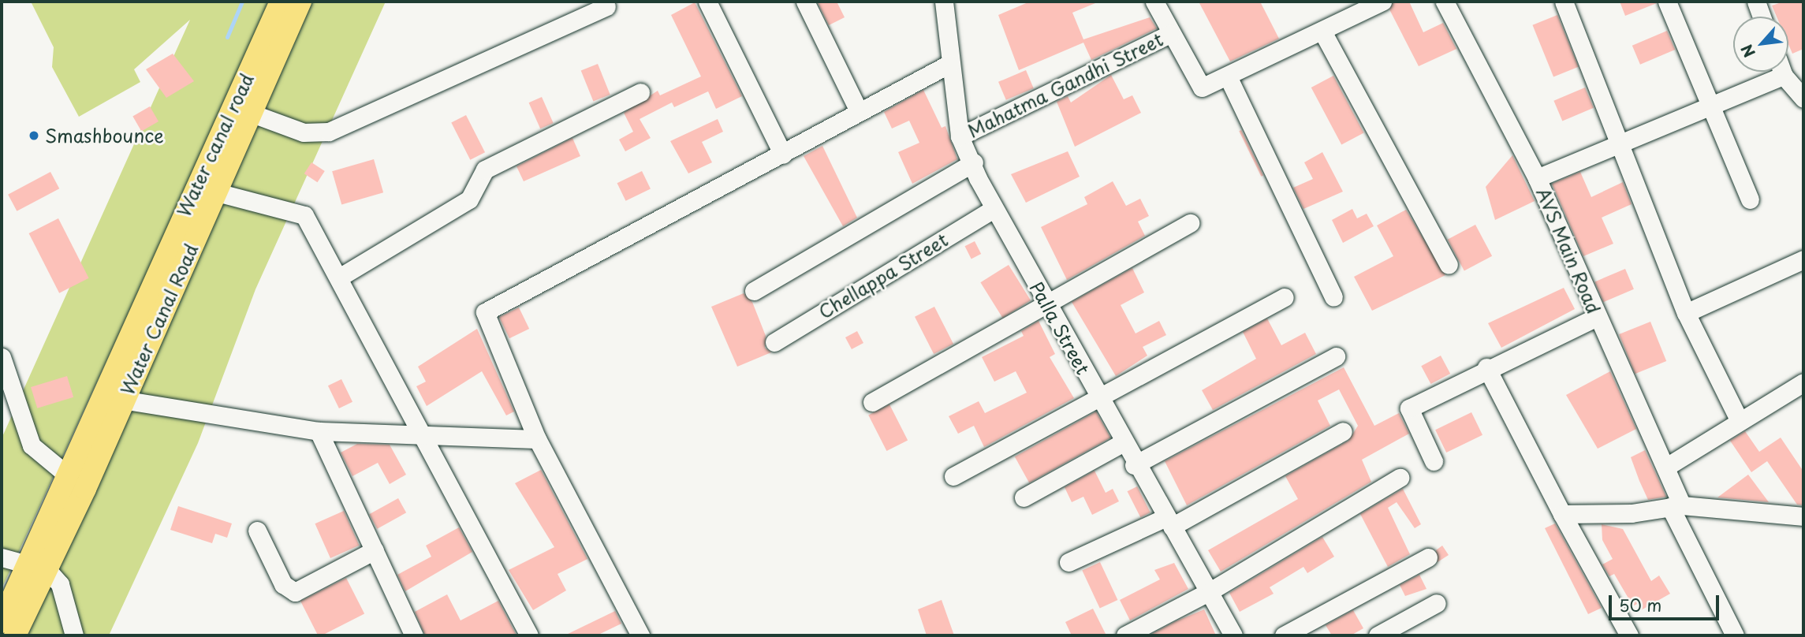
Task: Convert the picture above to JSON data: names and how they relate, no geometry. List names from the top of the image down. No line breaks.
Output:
{"streets":{"main road":["Water canal road","Water Canal Road"],"street":["Mahatma Gandhi Street","AVS Main Road","Chellappa Street","Palla Street"]},"crossings":[["Mahatma Gandhi Street","Palla Street"],["Water canal road","Water Canal Road"],["Chellappa Street","Palla Street"]],"places":["Smashbounce"],"scale_bar":"50 m","north":"bottom left"}
